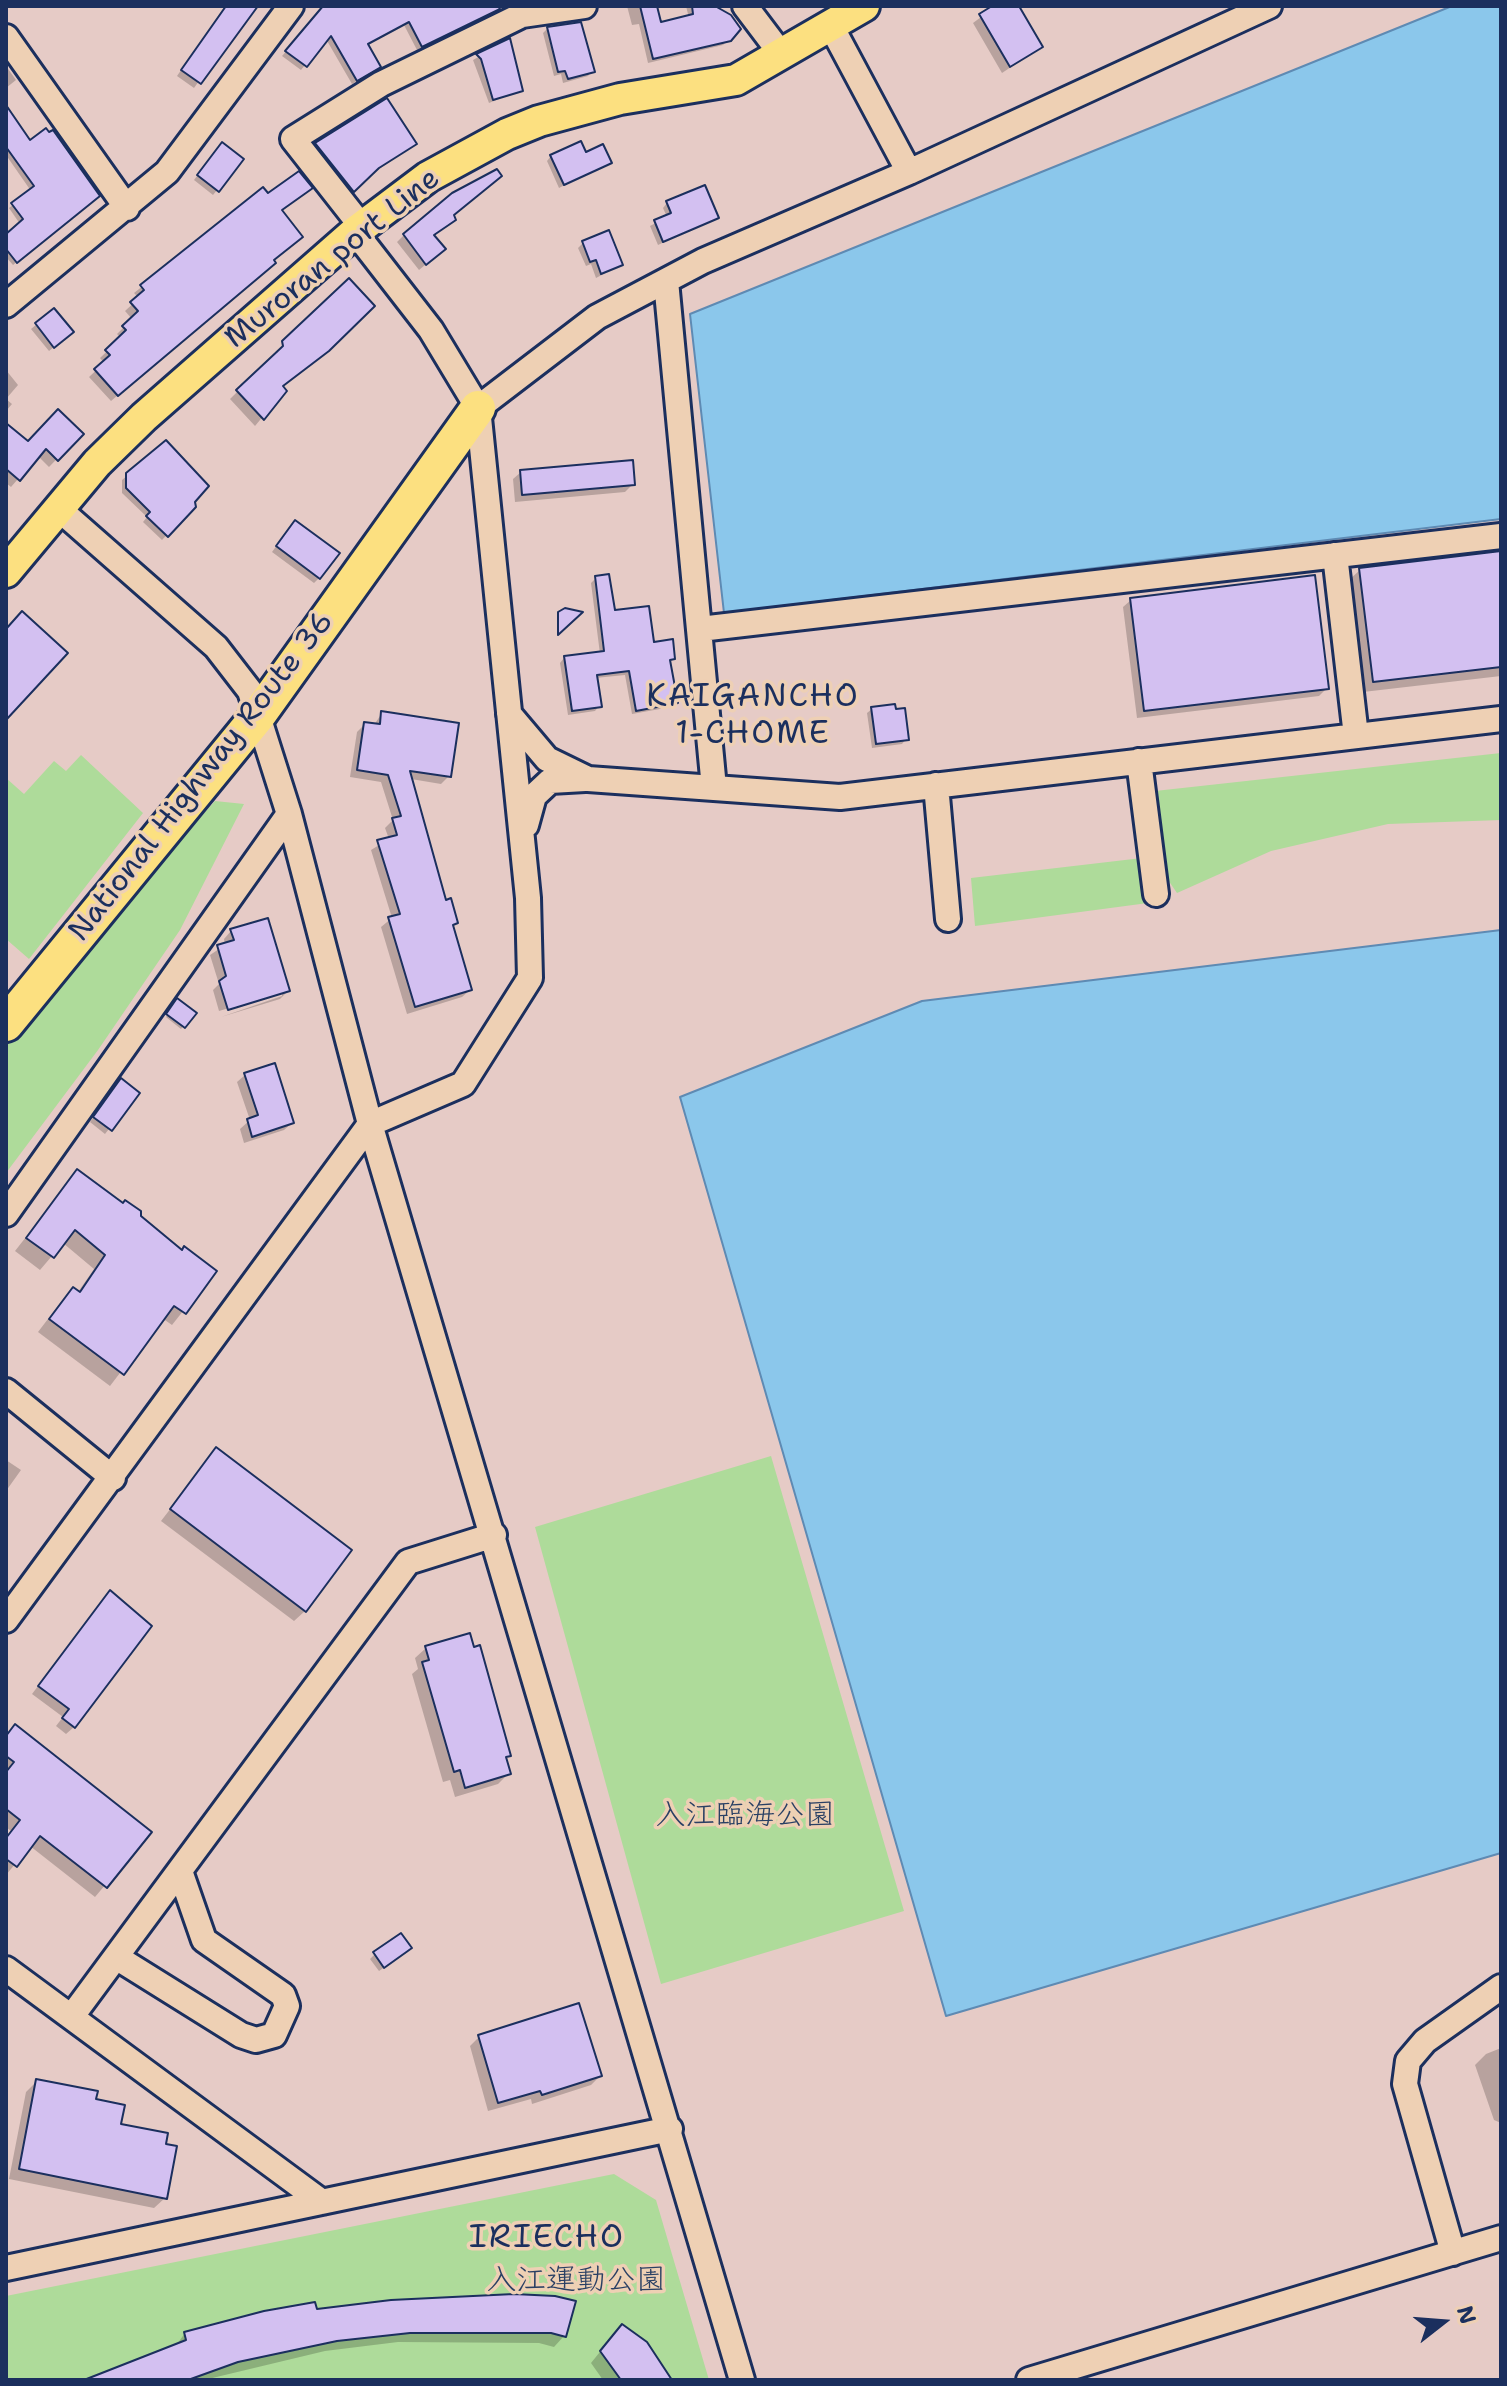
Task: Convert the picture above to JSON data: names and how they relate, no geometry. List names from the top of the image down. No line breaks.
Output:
{"streets":{"highway":["National Highway Route 36"],"main road":["Muroran port Line"]},"districts":["KAIGANCHO 1-CHOME","IRIECHO"],"parks":["入江臨海公園","入江運動公園"],"north":"right"}
